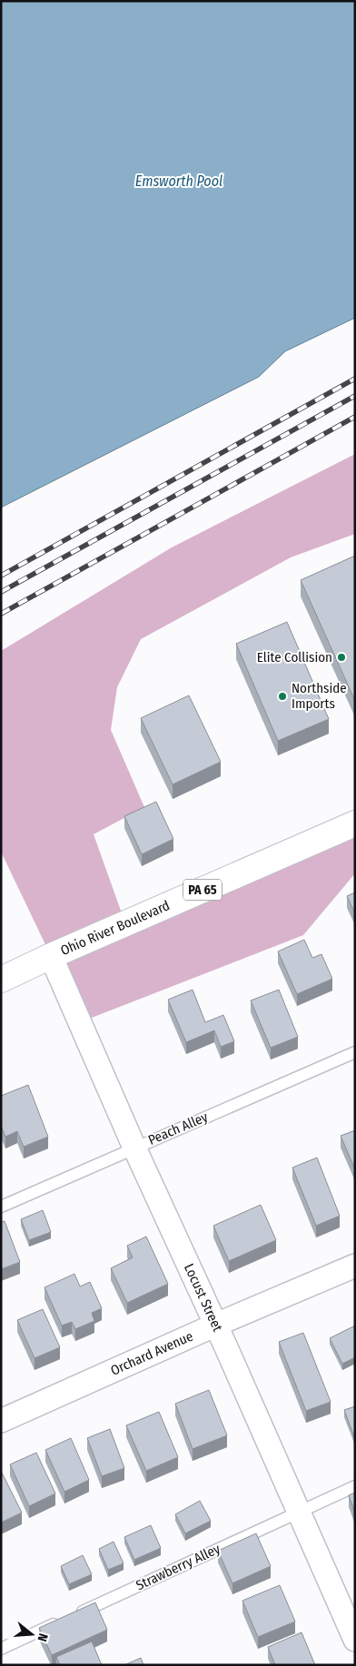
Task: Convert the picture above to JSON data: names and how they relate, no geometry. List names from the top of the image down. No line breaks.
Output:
{"streets":{"highway":["PA 65","Ohio River Boulevard"],"street":["Locust Street","Orchard Avenue"],"lane":["Peach Alley","Strawberry Alley"]},"crossings":[["Ohio River Boulevard","Locust Street"],["Peach Alley","Locust Street"],["Locust Street","Orchard Avenue"],["Locust Street","Strawberry Alley"]],"water":["Emsworth Pool"],"places":["Elite Collision","Northside Imports"],"north":"right"}
